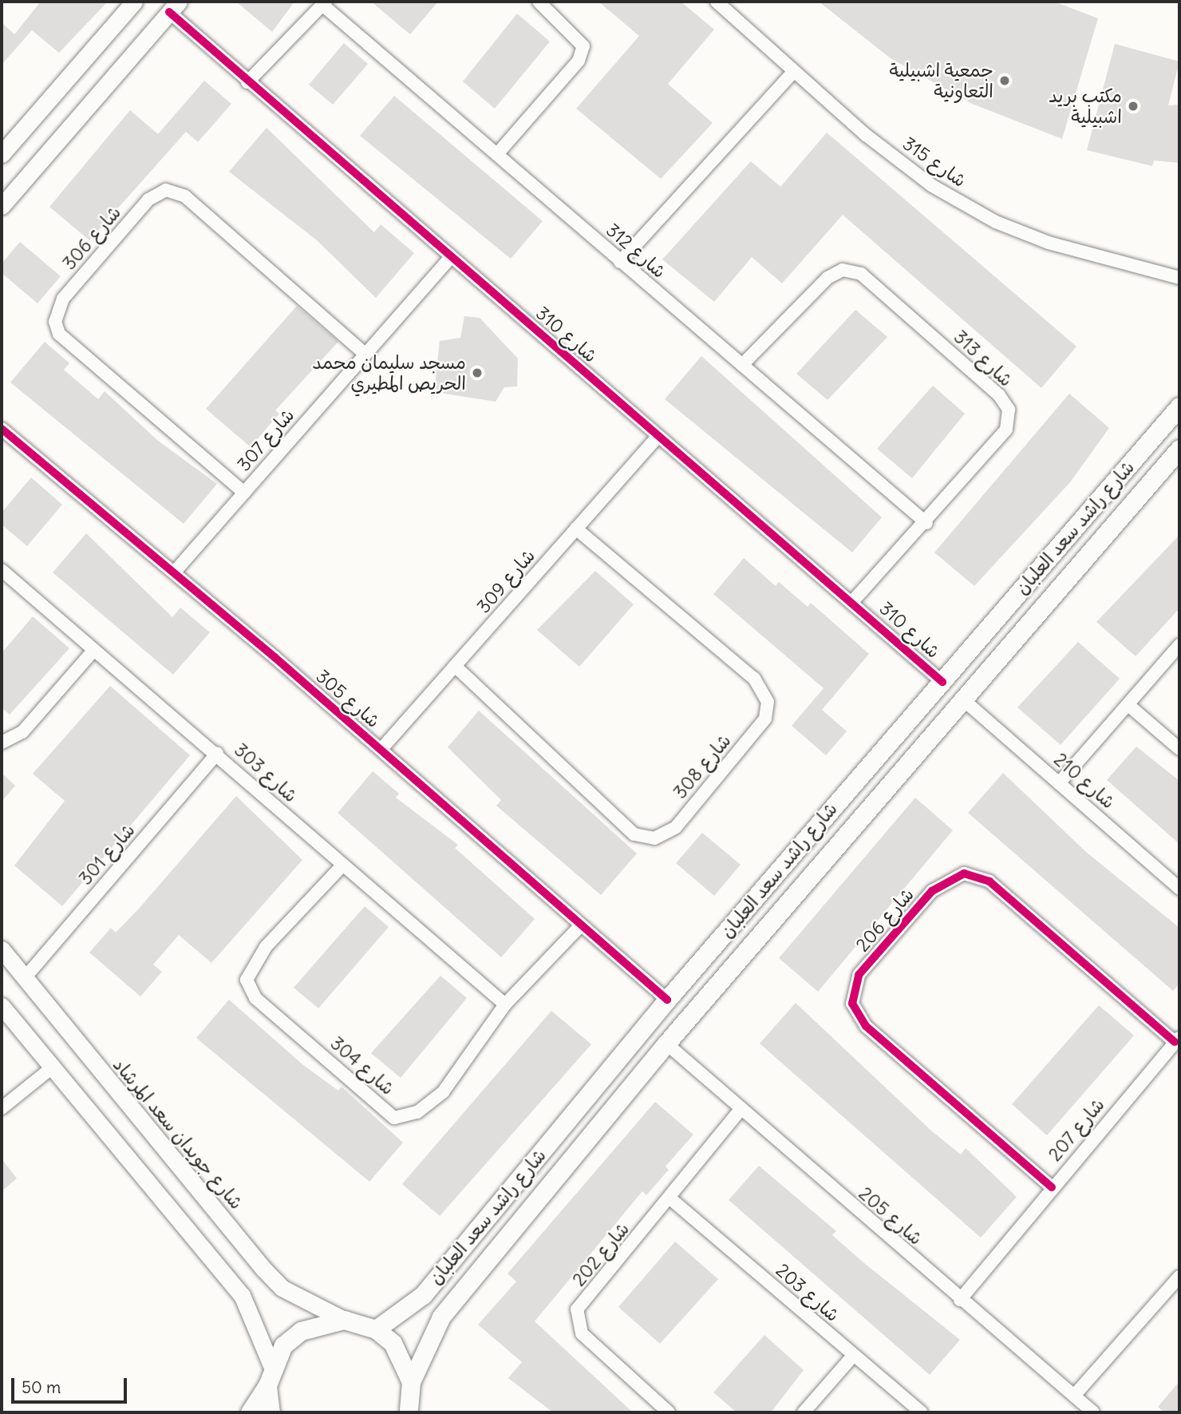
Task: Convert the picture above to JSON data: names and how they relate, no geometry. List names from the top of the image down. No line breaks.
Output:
{"streets":{"main road":["شارع راشد سعد العلبان"],"street":["شارع 315","شارع 306","شارع 312","شارع 310","شارع 313","شارع 307","شارع 309","شارع 305","شارع 308","شارع 303","شارع 210","شارع 301","شارع 206","شارع 304","شارع 207","شارع جويدان سعد المرشاد","شارع 205","شارع 202","شارع 203"]},"crossings":[["شارع 306","شارع 307"],["شارع 312","شارع 313"],["شارع 310","شارع 313"],["شارع 310","شارع 307"],["شارع 310","شارع راشد سعد العلبان"],["شارع 310","شارع 309"],["شارع 307","شارع 305"],["شارع راشد سعد العلبان","شارع 305"],["شارع راشد سعد العلبان","شارع 210"],["شارع راشد سعد العلبان","شارع 205"],["شارع 309","شارع 305"],["شارع 309","شارع 308"],["شارع 305","شارع 304"],["شارع 303","شارع 301"],["شارع 303","شارع 304"],["شارع 301","شارع جويدان سعد المرشاد"],["شارع 206","شارع 207"],["شارع 207","شارع 205"],["شارع 205","شارع 202"],["شارع 202","شارع 203"]],"places":["جمعية اشبيلية التعاونية","مكتب بريد اشبيلية","مسجد سليمان محمد الحريص المطيري"],"scale_bar":"50 m"}
